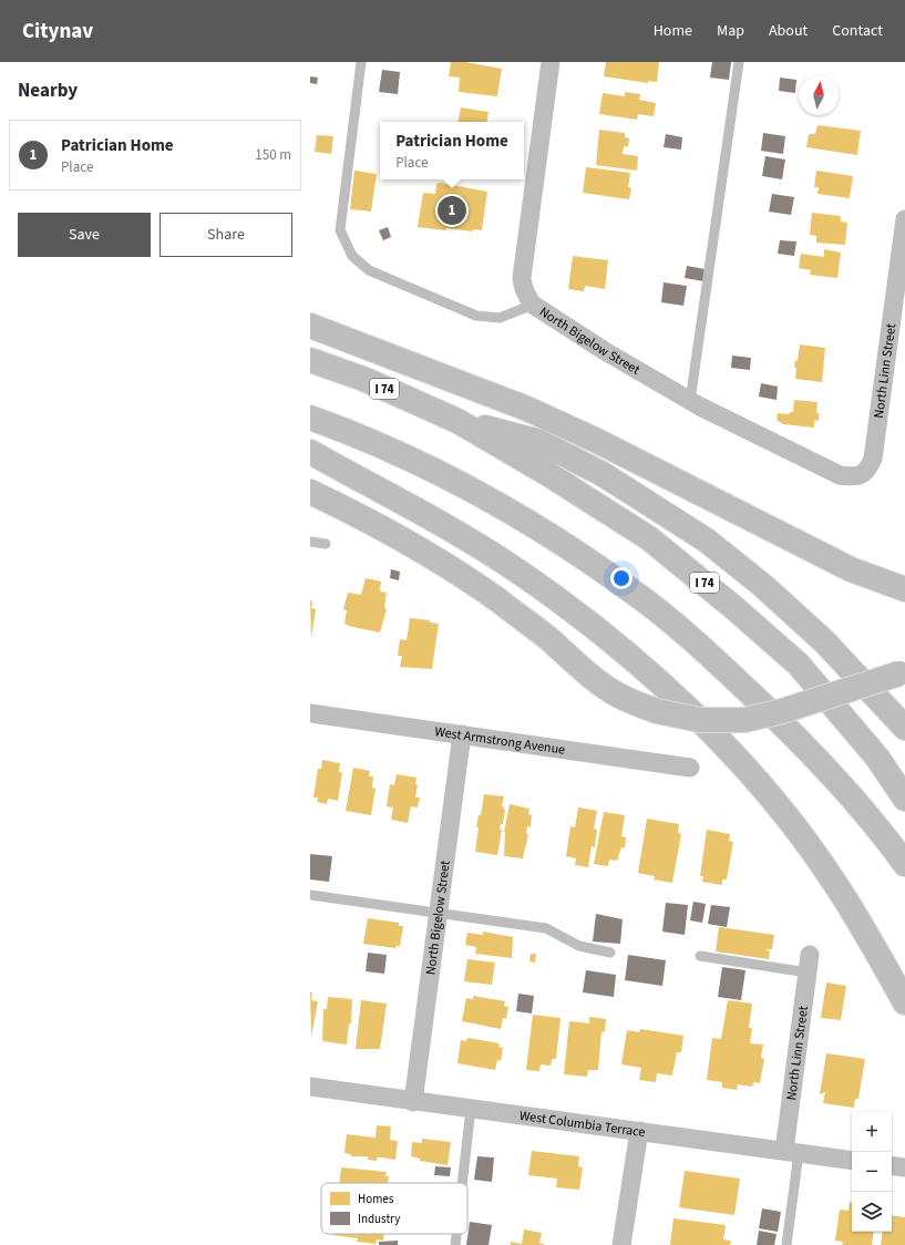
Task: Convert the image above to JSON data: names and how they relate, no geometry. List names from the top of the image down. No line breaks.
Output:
{"streets":{"highway":["I 74"],"street":["North Bigelow Street","North Linn Street","West Armstrong Avenue","West Columbia Terrace"]},"crossings":[["North Bigelow Street","North Linn Street"],["North Bigelow Street","West Armstrong Avenue"],["North Bigelow Street","West Columbia Terrace"],["North Linn Street","West Columbia Terrace"]],"legend":["Homes","Industry"],"north":"top","page":{"header":"Citynav","nav":["Home","Map","About","Contact"],"heading":"Nearby","list":[{"mark":"1","name":"Patrician Home","note":"Place","value":"150 m"}],"popup":["Patrician Home","Place"],"pins":"1","buttons":["Save","Share"],"map_buttons":["+","−"]}}
